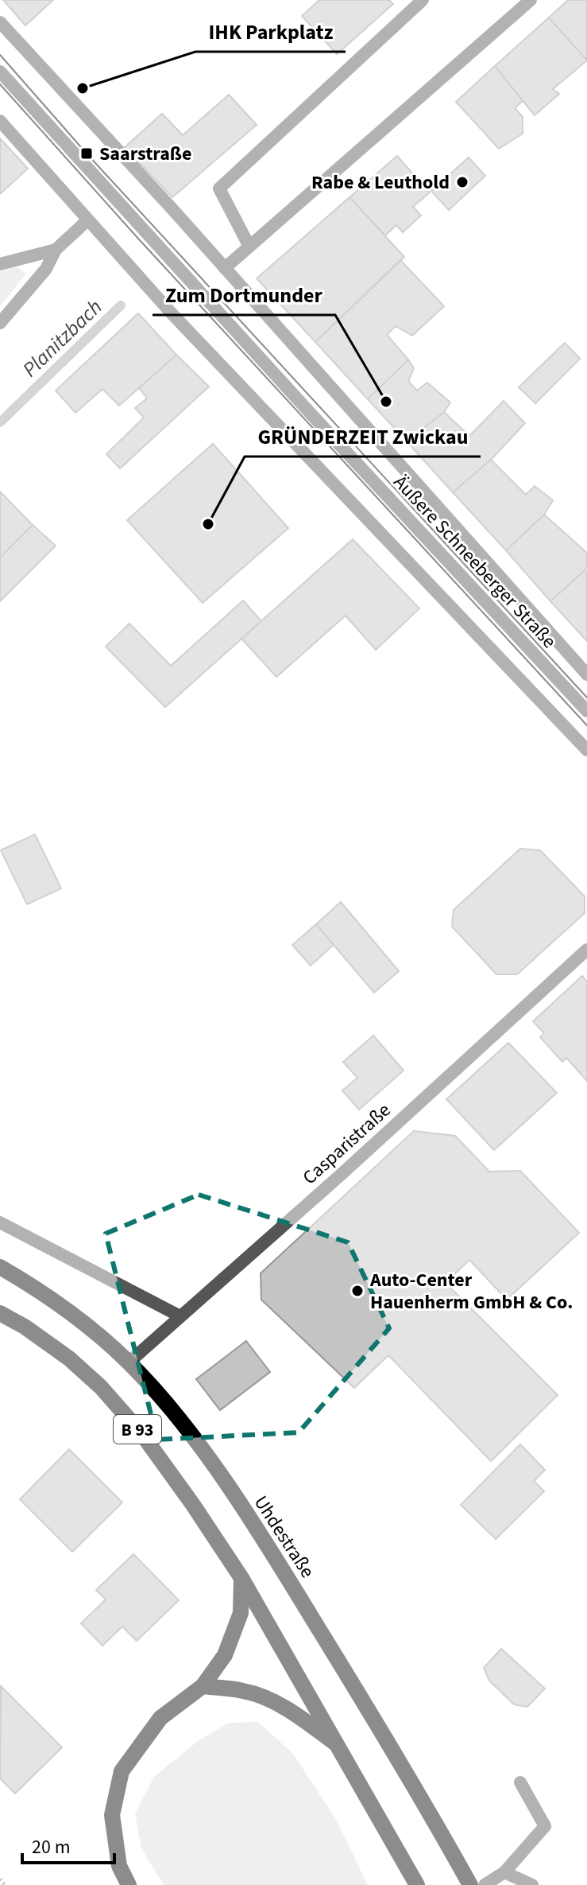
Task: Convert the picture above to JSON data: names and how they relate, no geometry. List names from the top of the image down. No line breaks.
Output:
{"streets":{"main road":["B 93","Uhdestraße"],"street":["Äußere Schneeberger Straße","Casparistraße"]},"crossings":[["Casparistraße","Uhdestraße"]],"water":["Planitzbach"],"places":{"other":["IHK Parkplatz","Rabe & Leuthold","Zum Dortmunder","GRÜNDERZEIT Zwickau","Auto-Center Hauenherm GmbH & Co."],"transit":["Saarstraße"]},"scale_bar":"20 m"}
